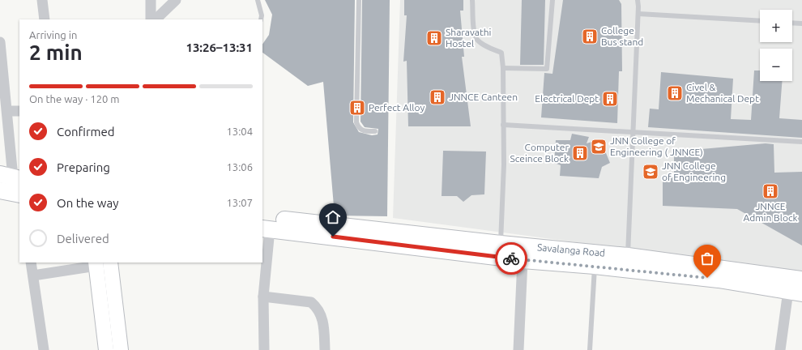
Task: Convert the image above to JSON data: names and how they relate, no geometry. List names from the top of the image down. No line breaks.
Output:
{"streets":{"main road":["Savalanga Road"]},"places":{"building":["College Bus stand","Sharavathi Hostel","Civel & Mechanical Dept","JNNCE Canteen","Electrical Dept","Perfect Alloy","Computer Sceince Block","JNNCE Admin Block"],"school or university":["JNN College of Engineering ( JNNCE)","JNN College of Engineering"]},"page":{"map_buttons":["+","−"],"heading":["2 min","Arriving in","13:26–13:31"],"bar":"On the way · 120 m","list":[["Confirmed","13:04"],["Preparing","13:06"],["On the way","13:07"],"Delivered"]}}
